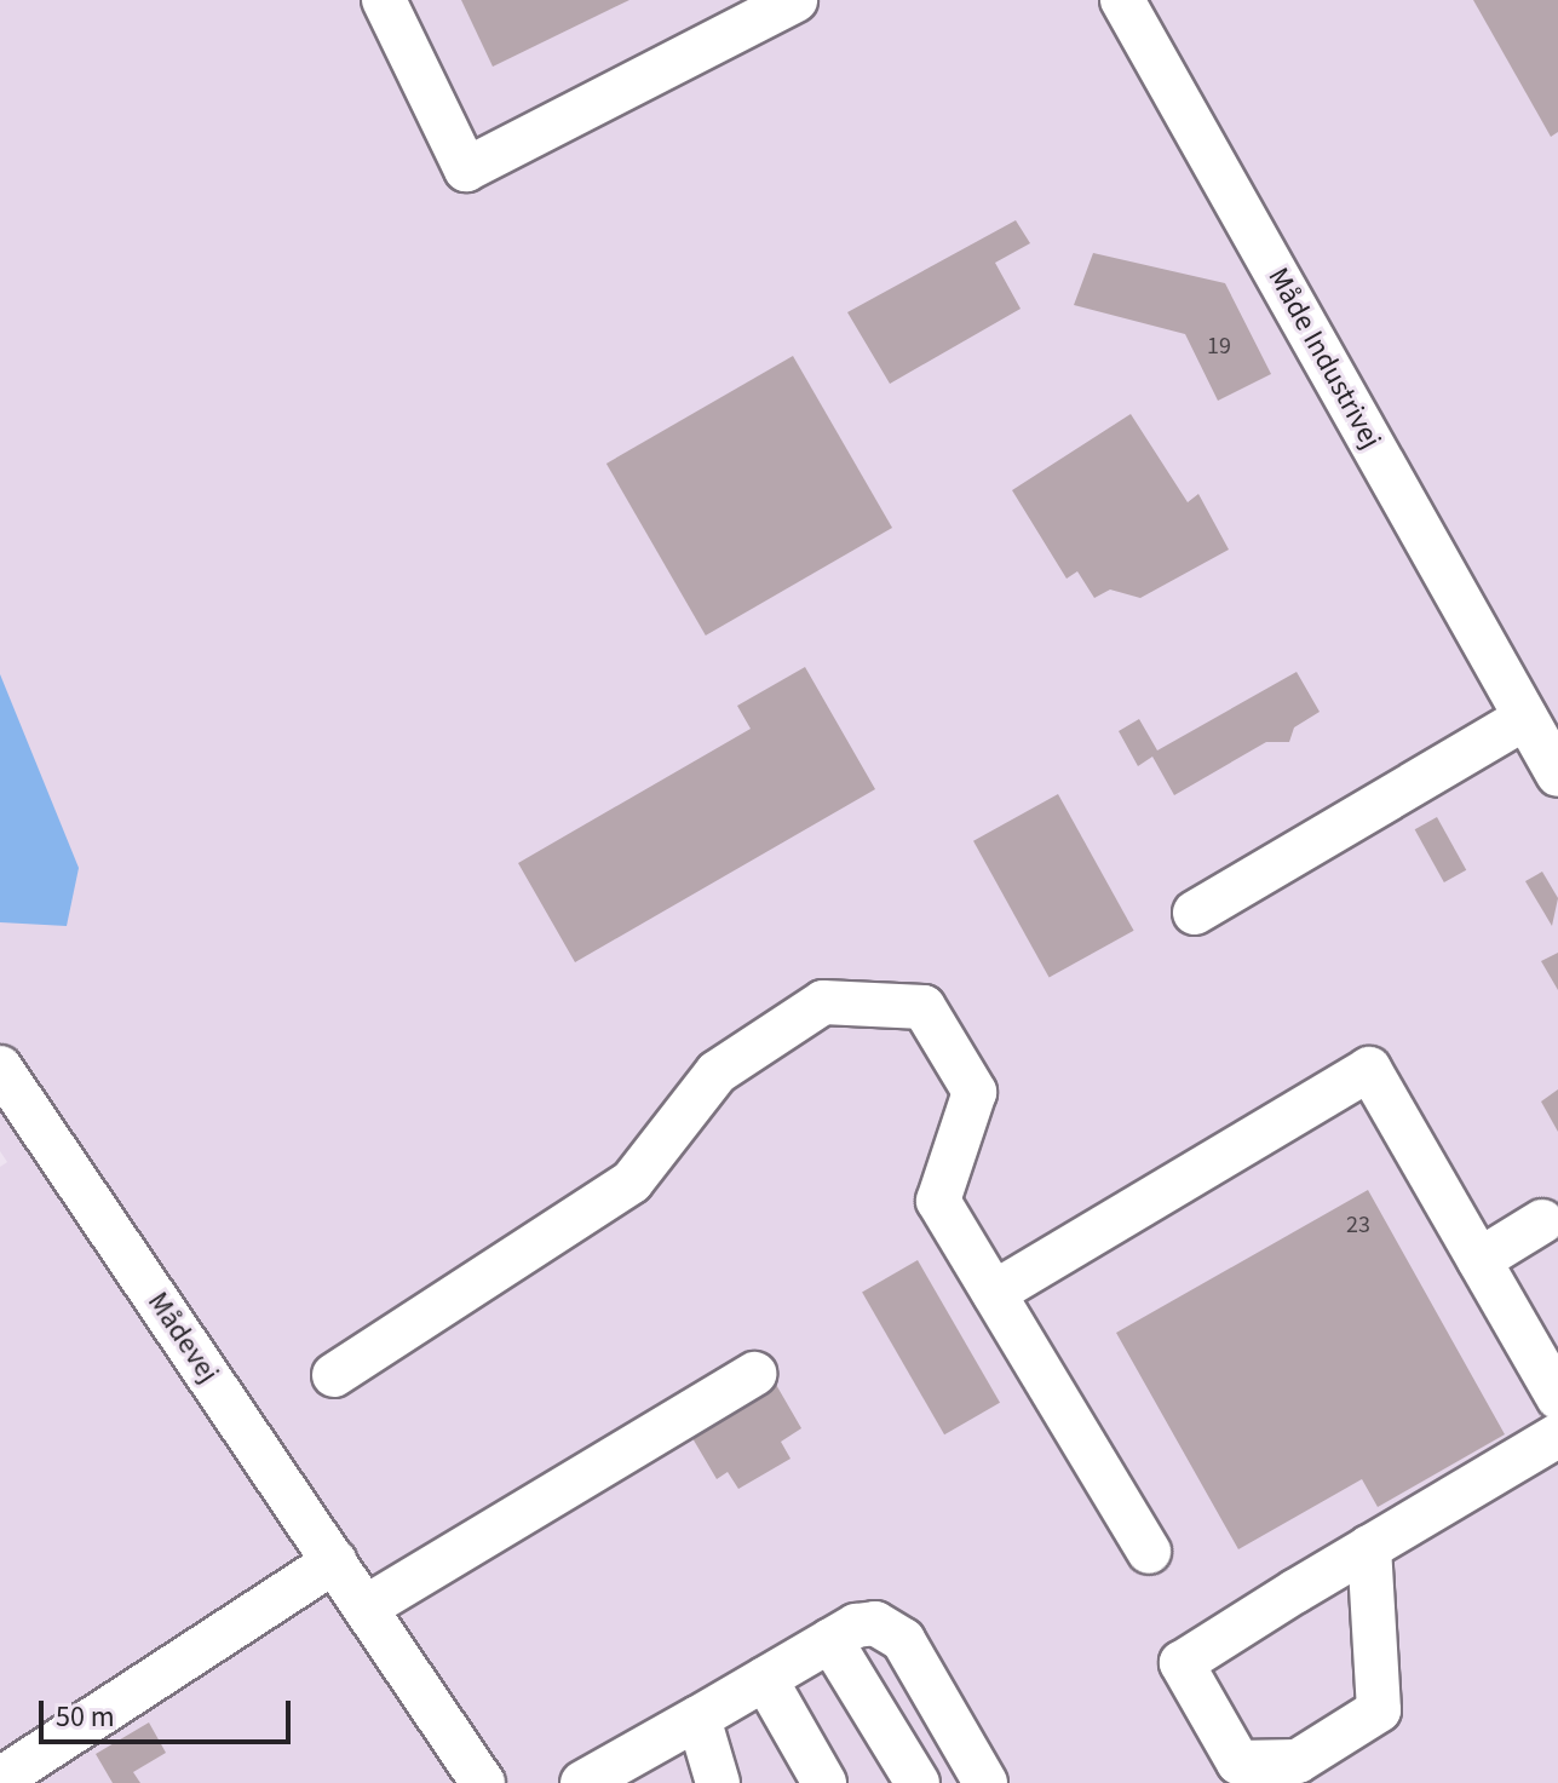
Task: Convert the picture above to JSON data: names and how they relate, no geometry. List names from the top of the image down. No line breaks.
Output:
{"streets":{"street":["Måde Industrivej","Mådevej"]},"house_numbers":["19","23"],"scale_bar":"50 m"}
